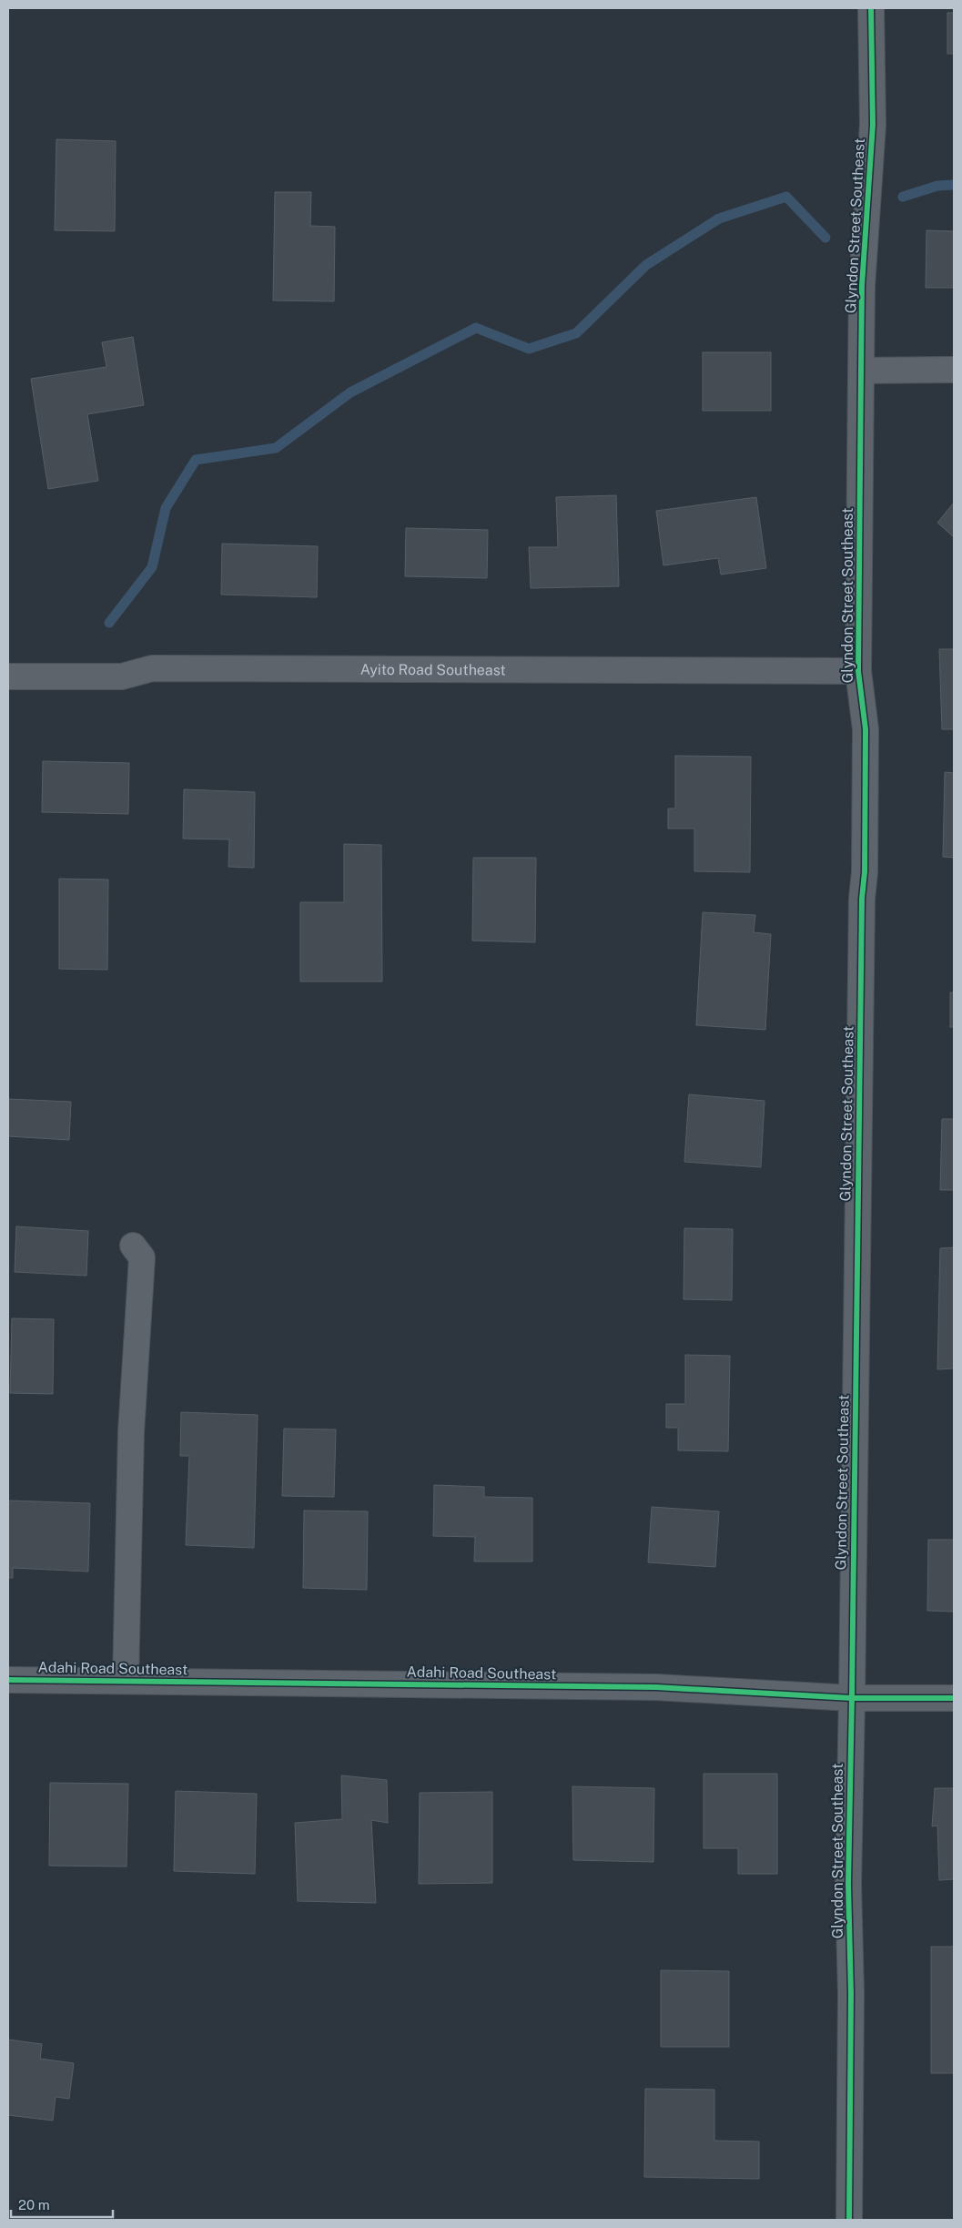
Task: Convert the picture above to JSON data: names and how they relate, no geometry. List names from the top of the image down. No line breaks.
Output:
{"streets":{"street":["Glyndon Street Southeast","Ayito Road Southeast","Adahi Road Southeast"]},"crossings":[["Glyndon Street Southeast","Ayito Road Southeast"],["Glyndon Street Southeast","Adahi Road Southeast"]],"scale_bar":"20 m"}
